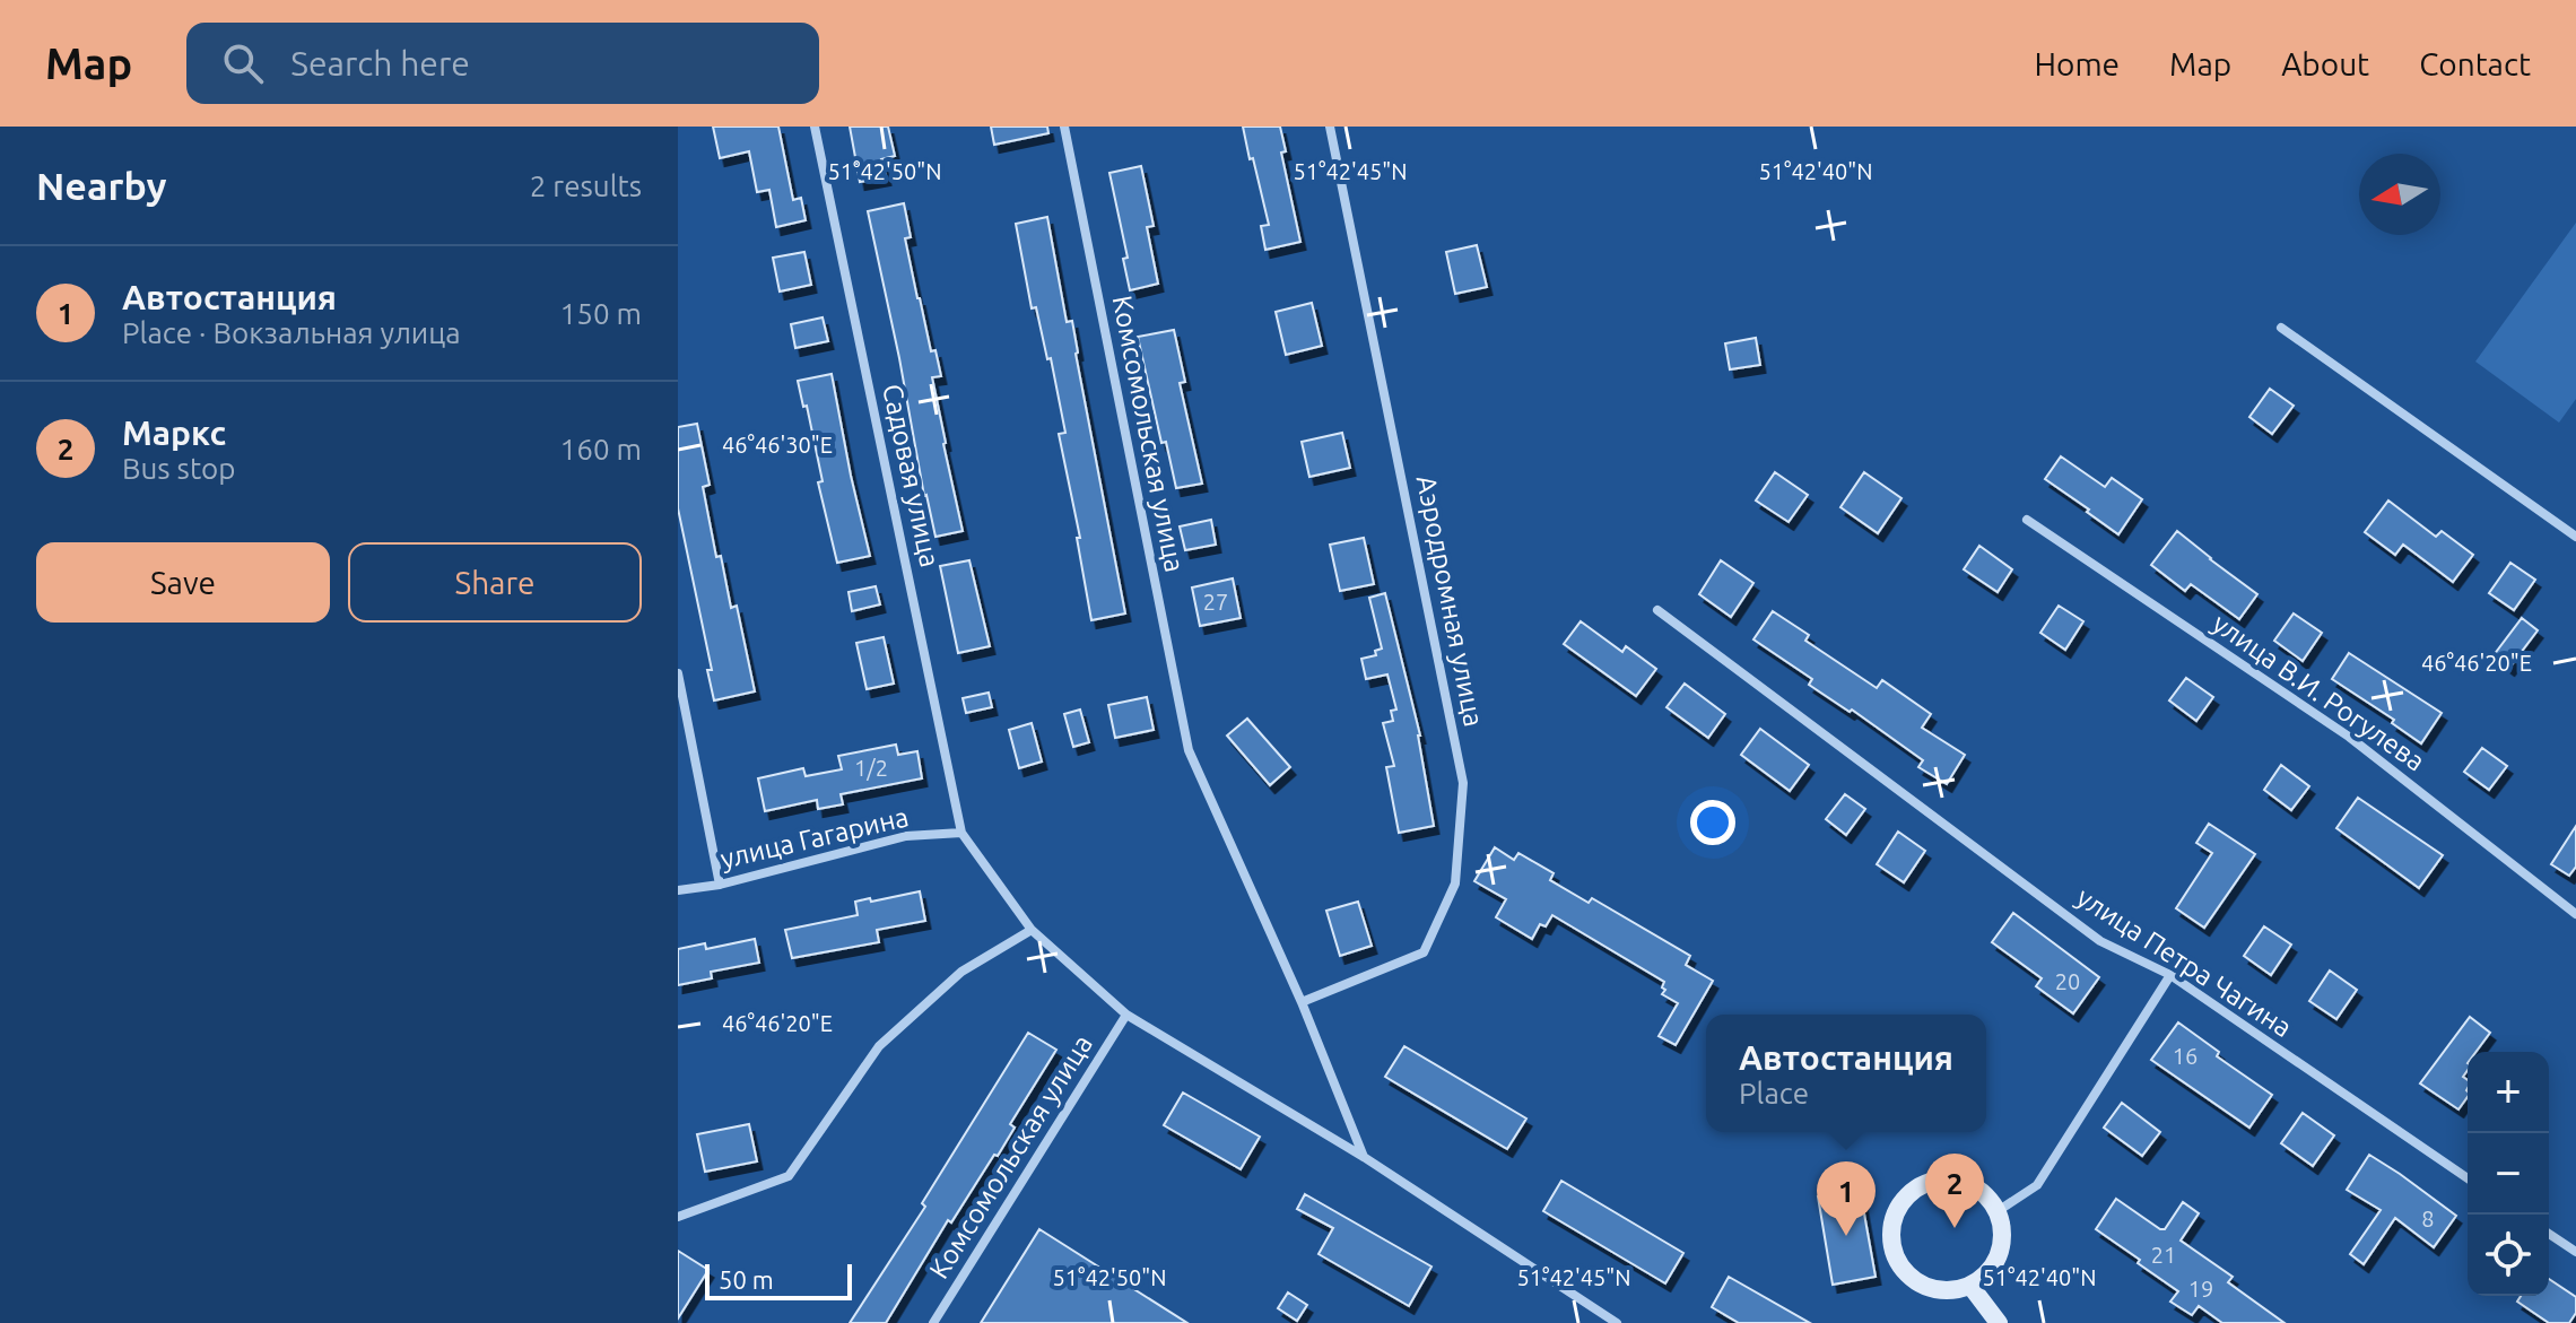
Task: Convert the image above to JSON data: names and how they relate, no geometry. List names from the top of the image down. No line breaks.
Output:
{"streets":{"street":["Комсомольская улица","Садовая улица","Аэродромная улица","улица В.И. Рогулева","улица Гагарина","улица Петра Чагина"]},"crossings":[["Комсомольская улица","Аэродромная улица"],["Садовая улица","улица Гагарина"]],"house_numbers":["27","1/2","20","16","8","21","19"],"scale_bar":"50 m","north":"left","page":{"header":"Map","search":"Search here","nav":["Home","Map","About","Contact"],"heading":["Nearby","2 results"],"list":[{"mark":"1","name":"Автостанция","note":"Place · Вокзальная улица","value":"150 m"},{"mark":"2","name":"Маркс","note":"Bus stop","value":"160 m"}],"buttons":["Save","Share"],"popup":["Автостанция","Place"],"map_buttons":["+","−"],"pins":["2","1"],"scale":"50 m"},"coordinates":["51°42'50\"N","51°42'45\"N","51°42'40\"N","46°46'30\"E","46°46'20\"E"]}
